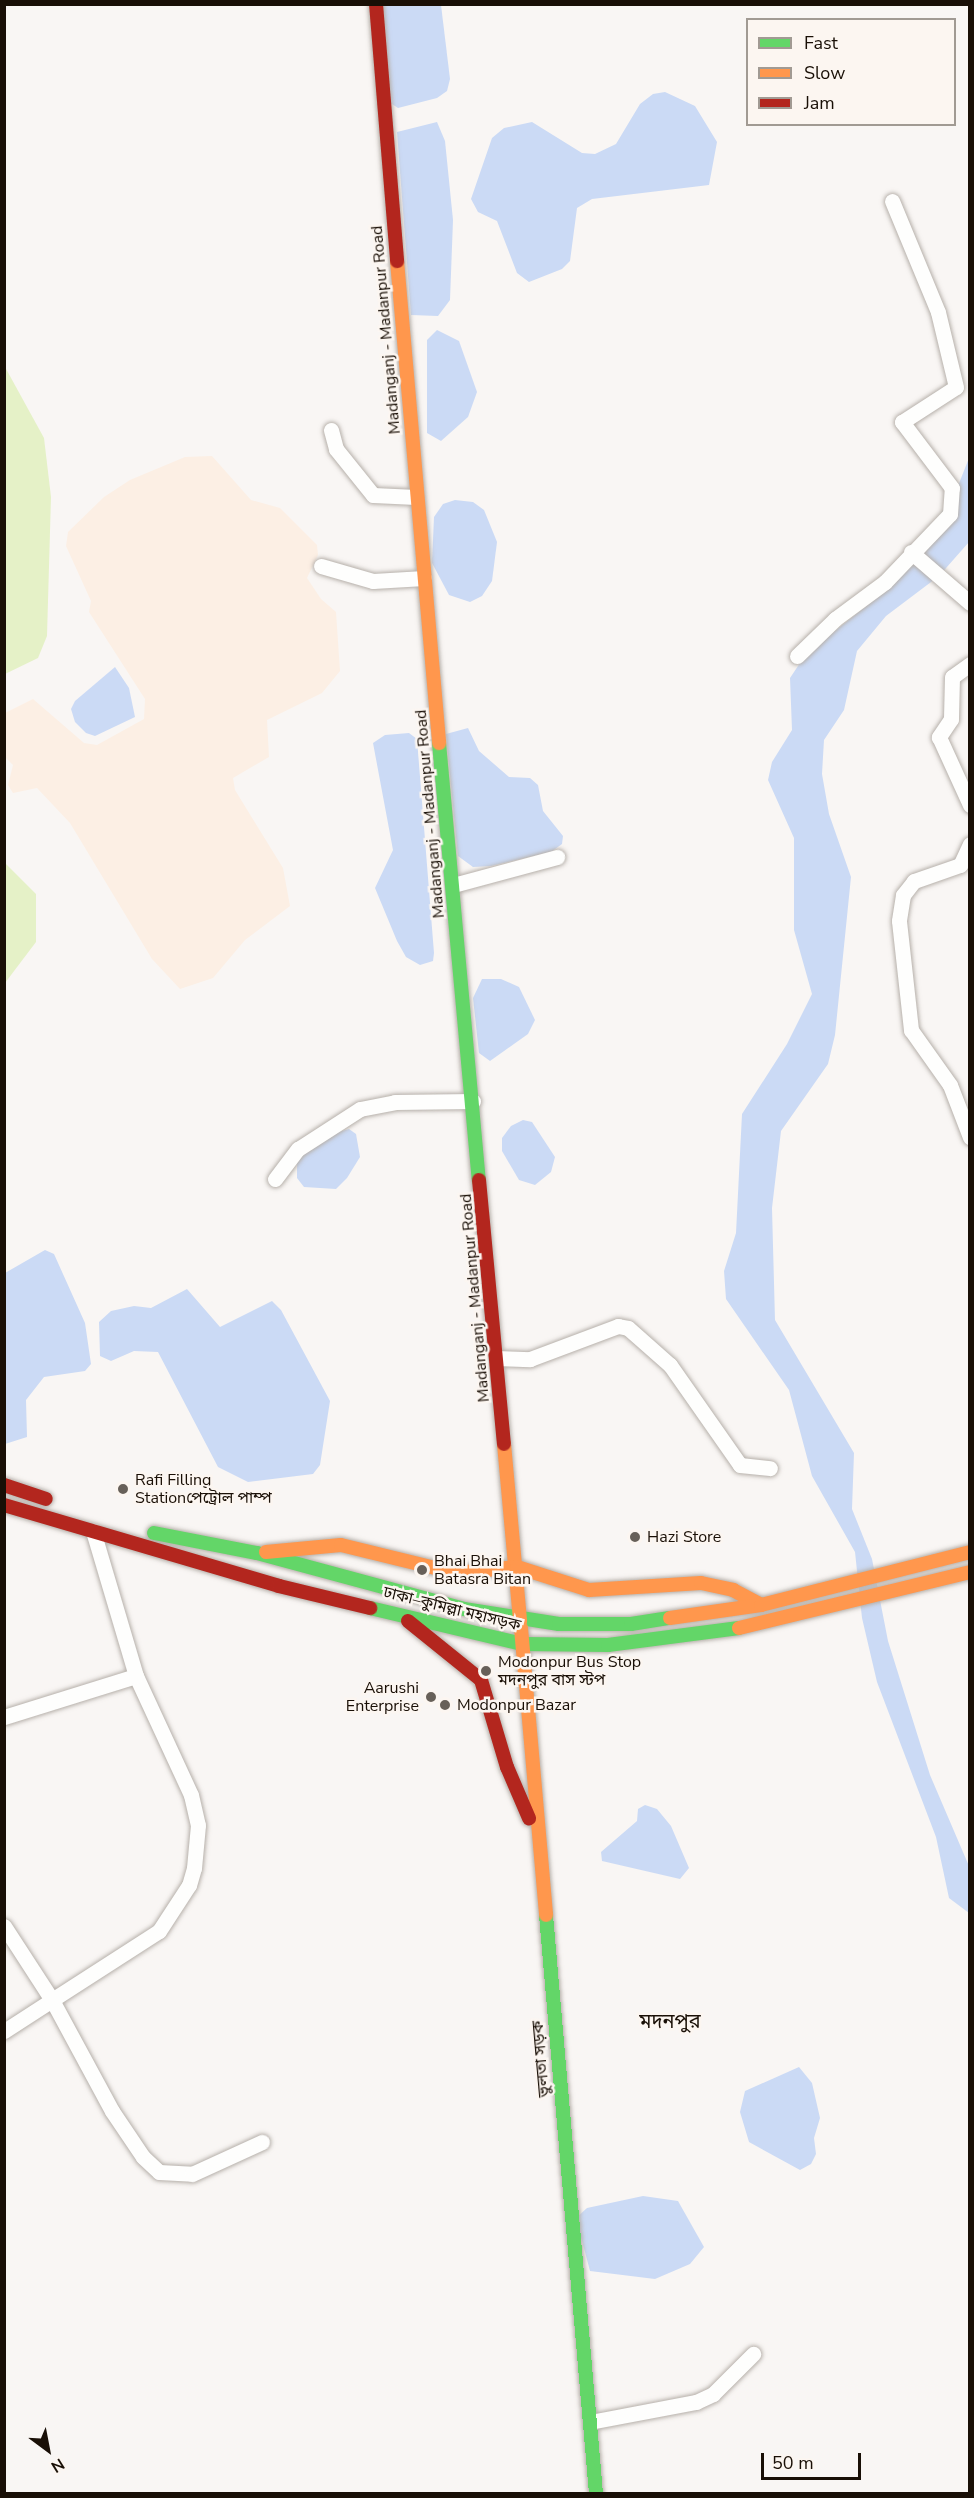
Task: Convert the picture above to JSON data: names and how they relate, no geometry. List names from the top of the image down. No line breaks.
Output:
{"streets":{"main road":["Madanganj - Madanpur Road","ঢাকা–কুমিল্লা মহাসড়ক","ভুলতা সড়ক"]},"crossings":[["Madanganj - Madanpur Road","ঢাকা–কুমিল্লা মহাসড়ক"],["Madanganj - Madanpur Road","ভুলতা সড়ক"],["ঢাকা–কুমিল্লা মহাসড়ক","ভুলতা সড়ক"]],"districts":["মদনপুর"],"places":["Rafi Filling Stationপেট্রোল পাম্প","Hazi Store","Bhai Bhai Batasra Bitan","Modonpur Bus Stop মদনপুর বাস স্টপ","Aarushi Enterprise","Modonpur Bazar"],"legend":["Fast","Slow","Jam"],"scale_bar":"50 m","north":"bottom right"}
